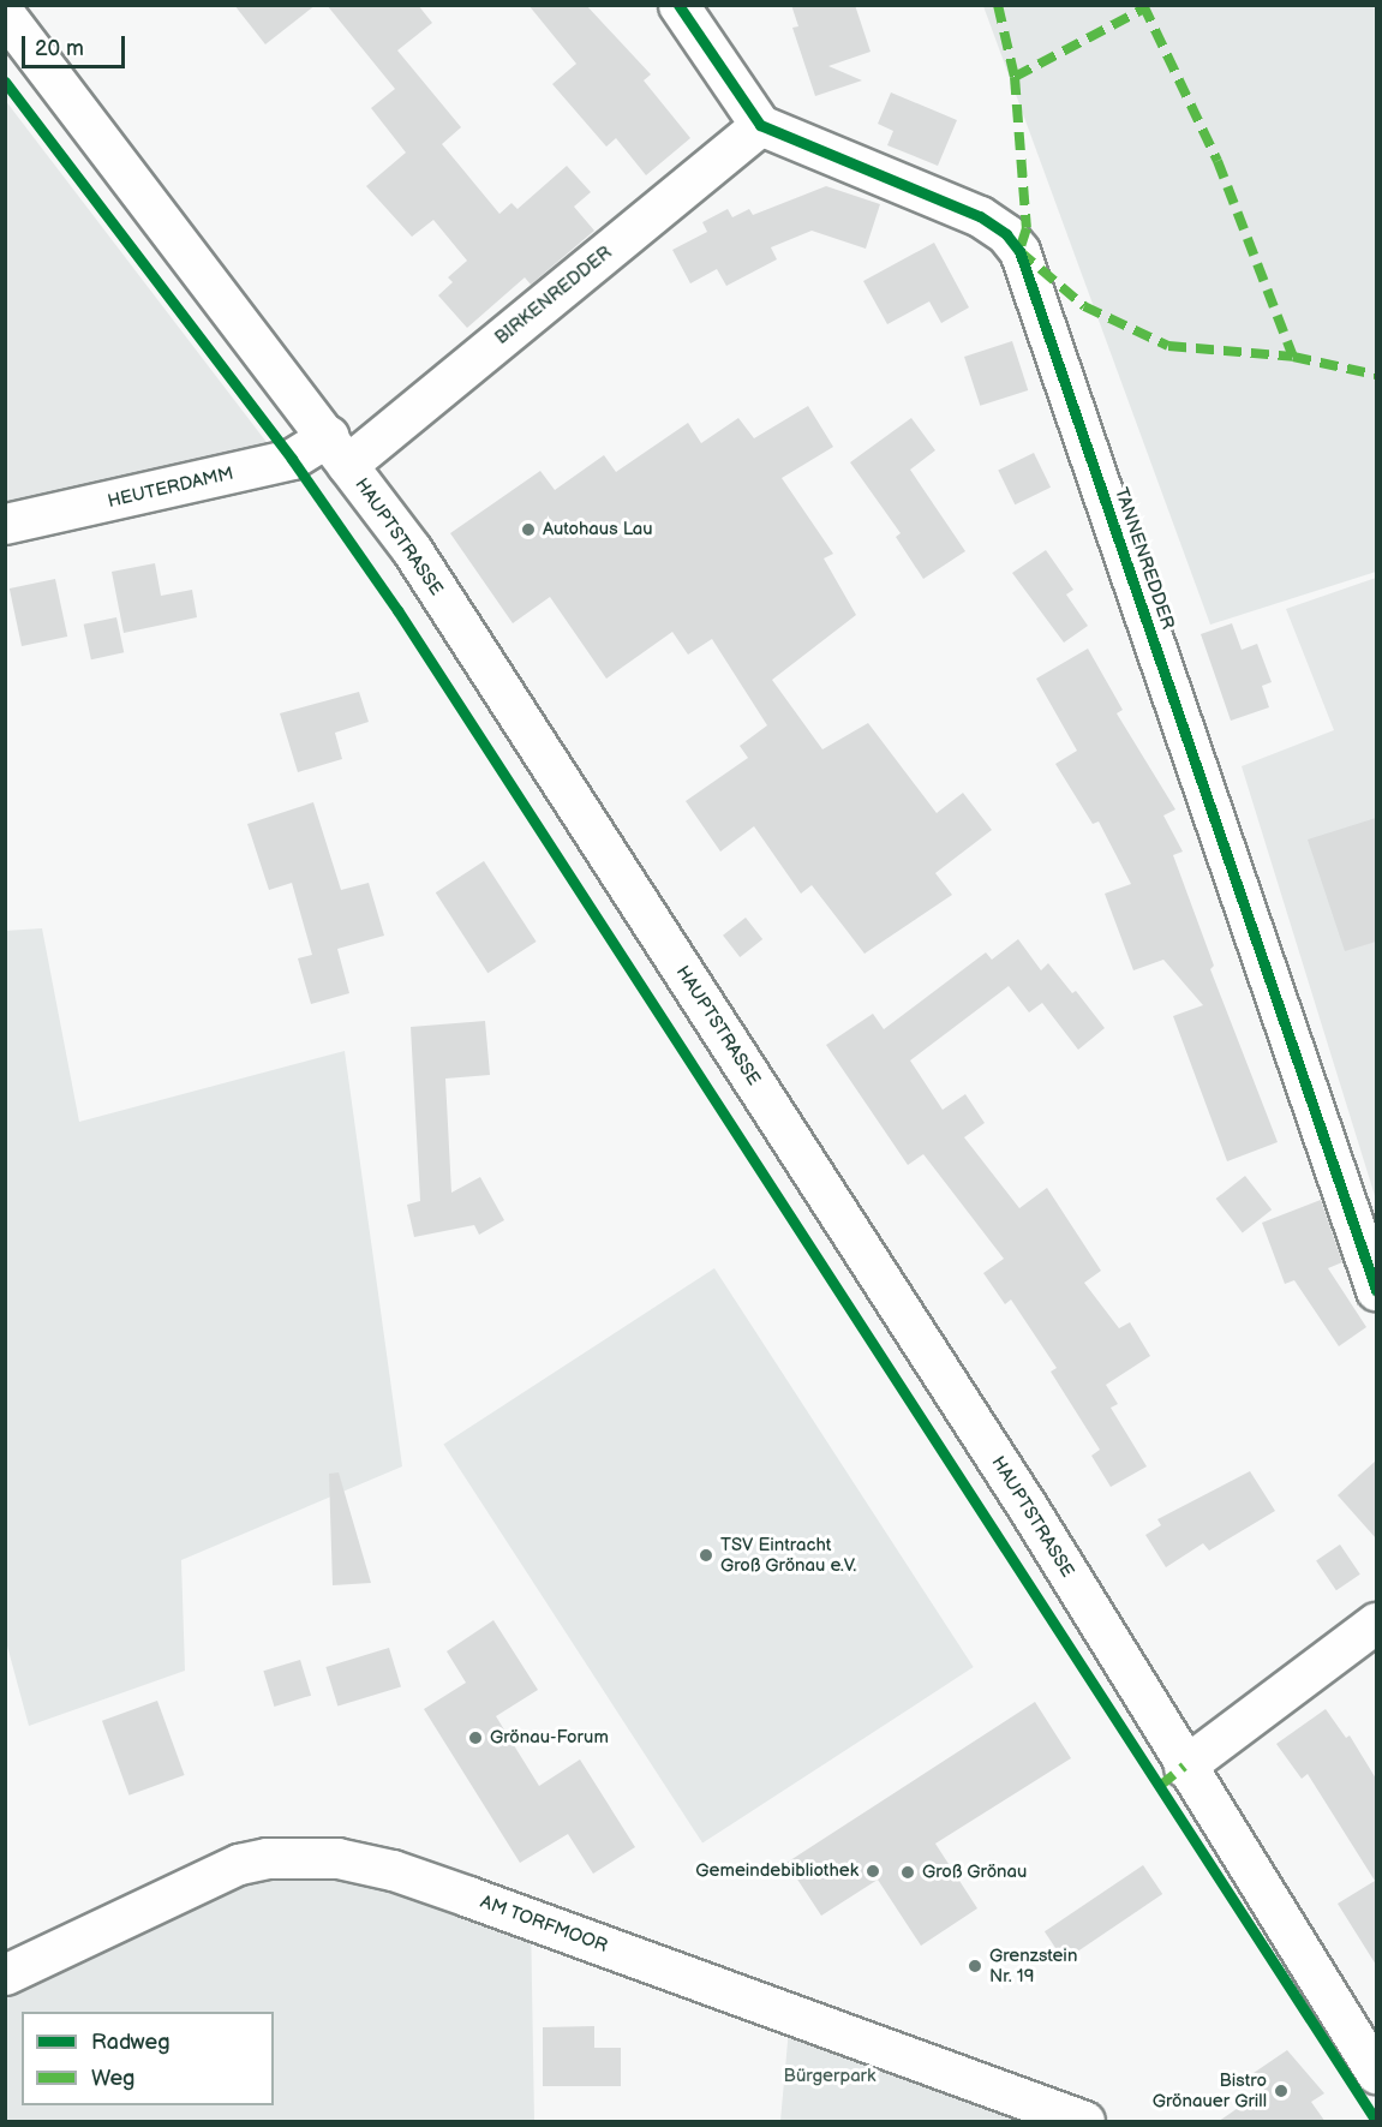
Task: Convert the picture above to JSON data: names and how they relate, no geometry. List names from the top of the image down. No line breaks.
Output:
{"streets":{"street":["BIRKENREDDER","HEUTERDAMM","HAUPTSTRASSE","TANNENREDDER","AM TORFMOOR"]},"crossings":[["BIRKENREDDER","HEUTERDAMM"],["BIRKENREDDER","HAUPTSTRASSE"],["BIRKENREDDER","TANNENREDDER"],["HEUTERDAMM","HAUPTSTRASSE"]],"parks":["Bürgerpark"],"places":["Autohaus Lau","TSV Eintracht Groß Grönau e.V.","Grönau-Forum","Gemeindebibliothek","Groß Grönau","Grenzstein Nr. 19","Bistro Grönauer Grill"],"legend":["Radweg","Weg"],"scale_bar":"20 m"}
